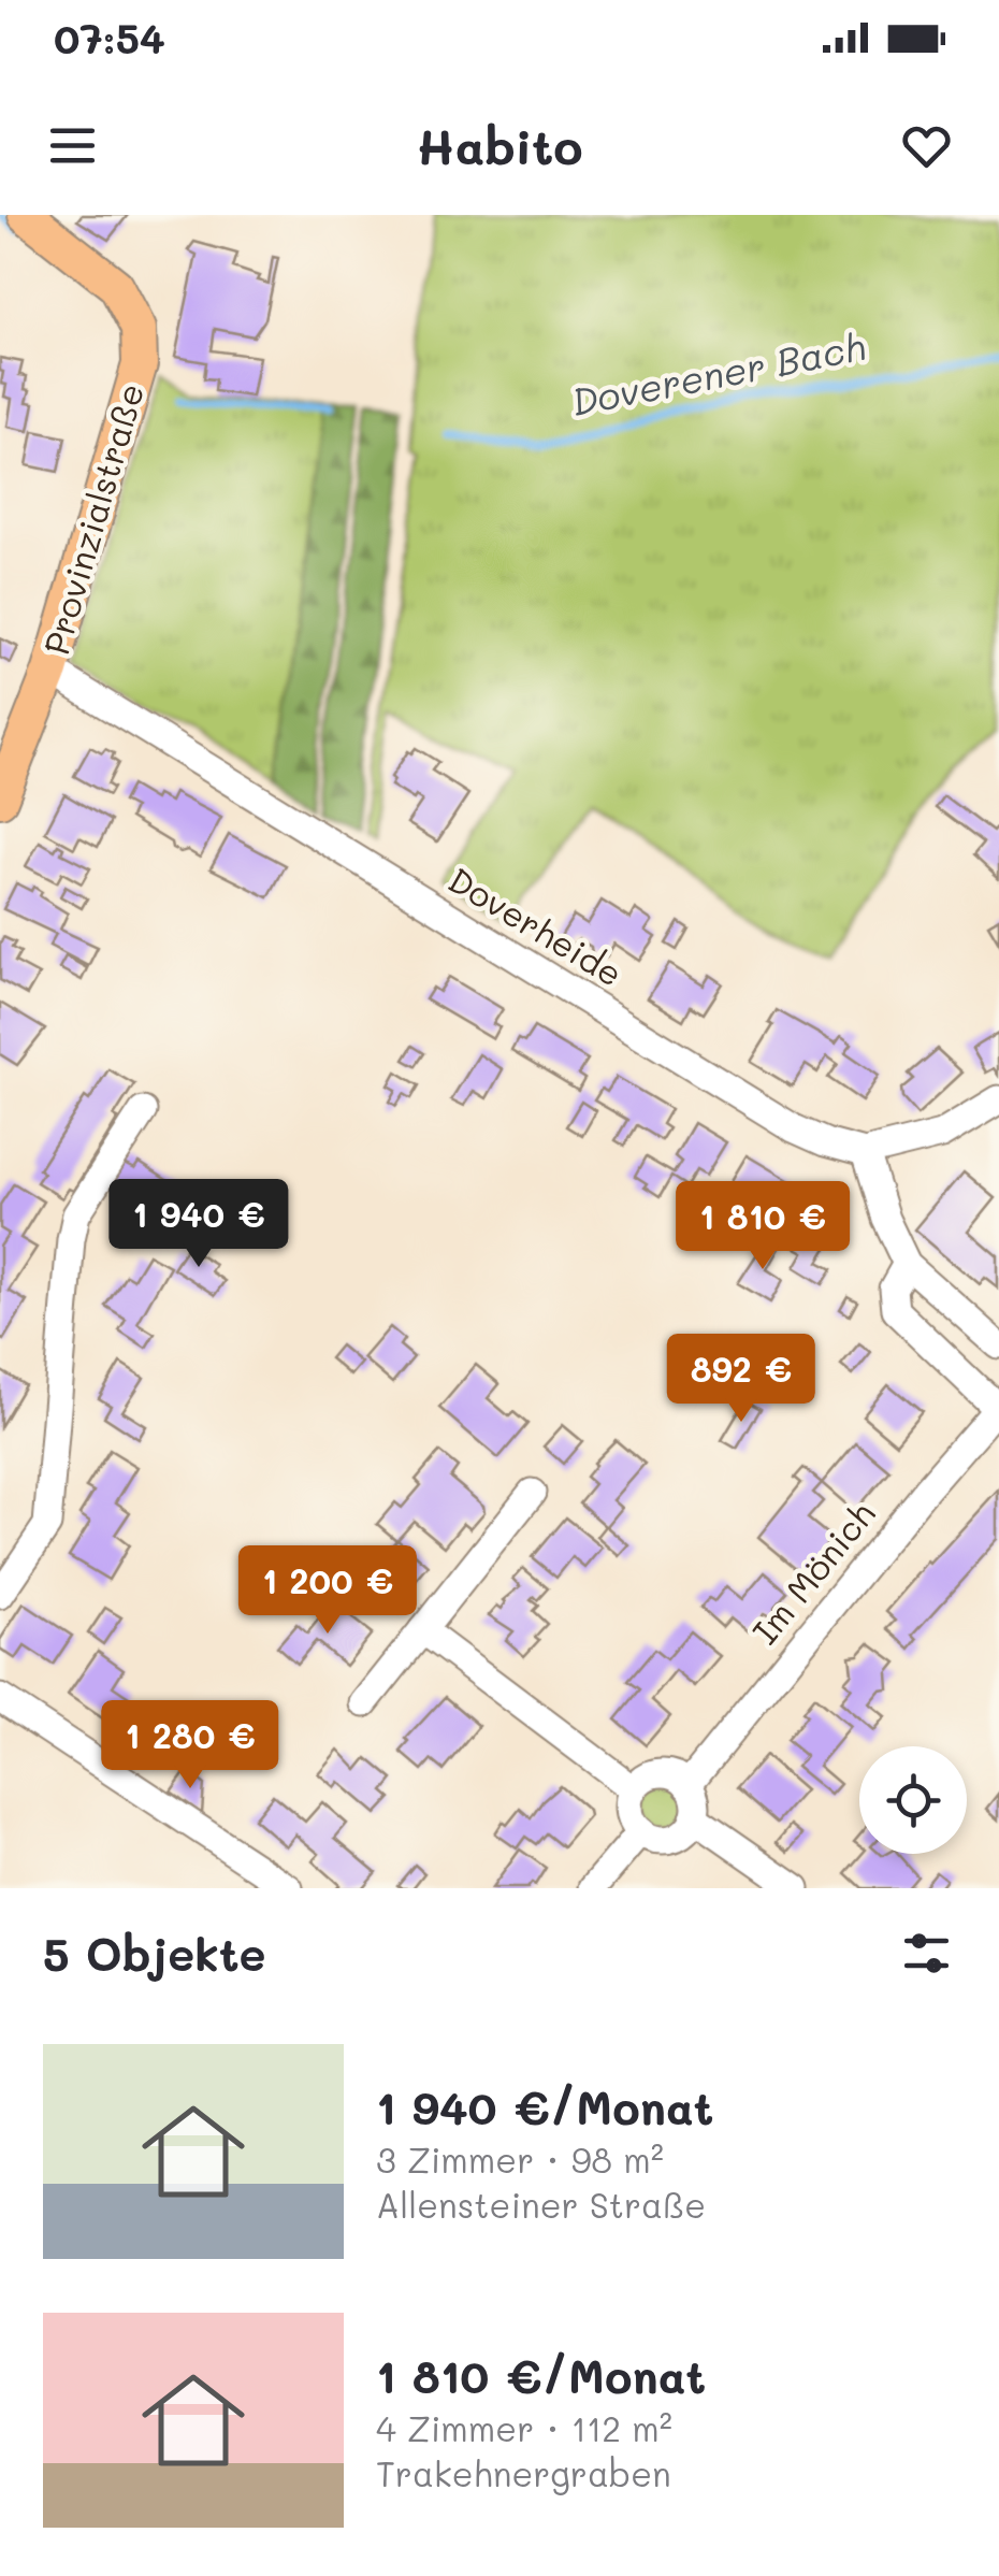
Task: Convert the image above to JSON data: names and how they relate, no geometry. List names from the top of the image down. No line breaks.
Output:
{"streets":{"main road":["Provinzialstraße"],"street":["Doverheide","Im Mönich"]},"crossings":[["Provinzialstraße","Doverheide"]],"water":["Doverener Bach"],"page":{"status":"07:54","header":"Habito","price":["1 940 €","1 810 €","892 €","1 200 €","1 280 €"],"heading":"5 Objekte","list":[{"name":"1 940 €/Monat","note":"3 Zimmer · 98 m² · Allensteiner Straße"},{"name":"1 810 €/Monat","note":"4 Zimmer · 112 m² · Trakehnergraben"}]}}
